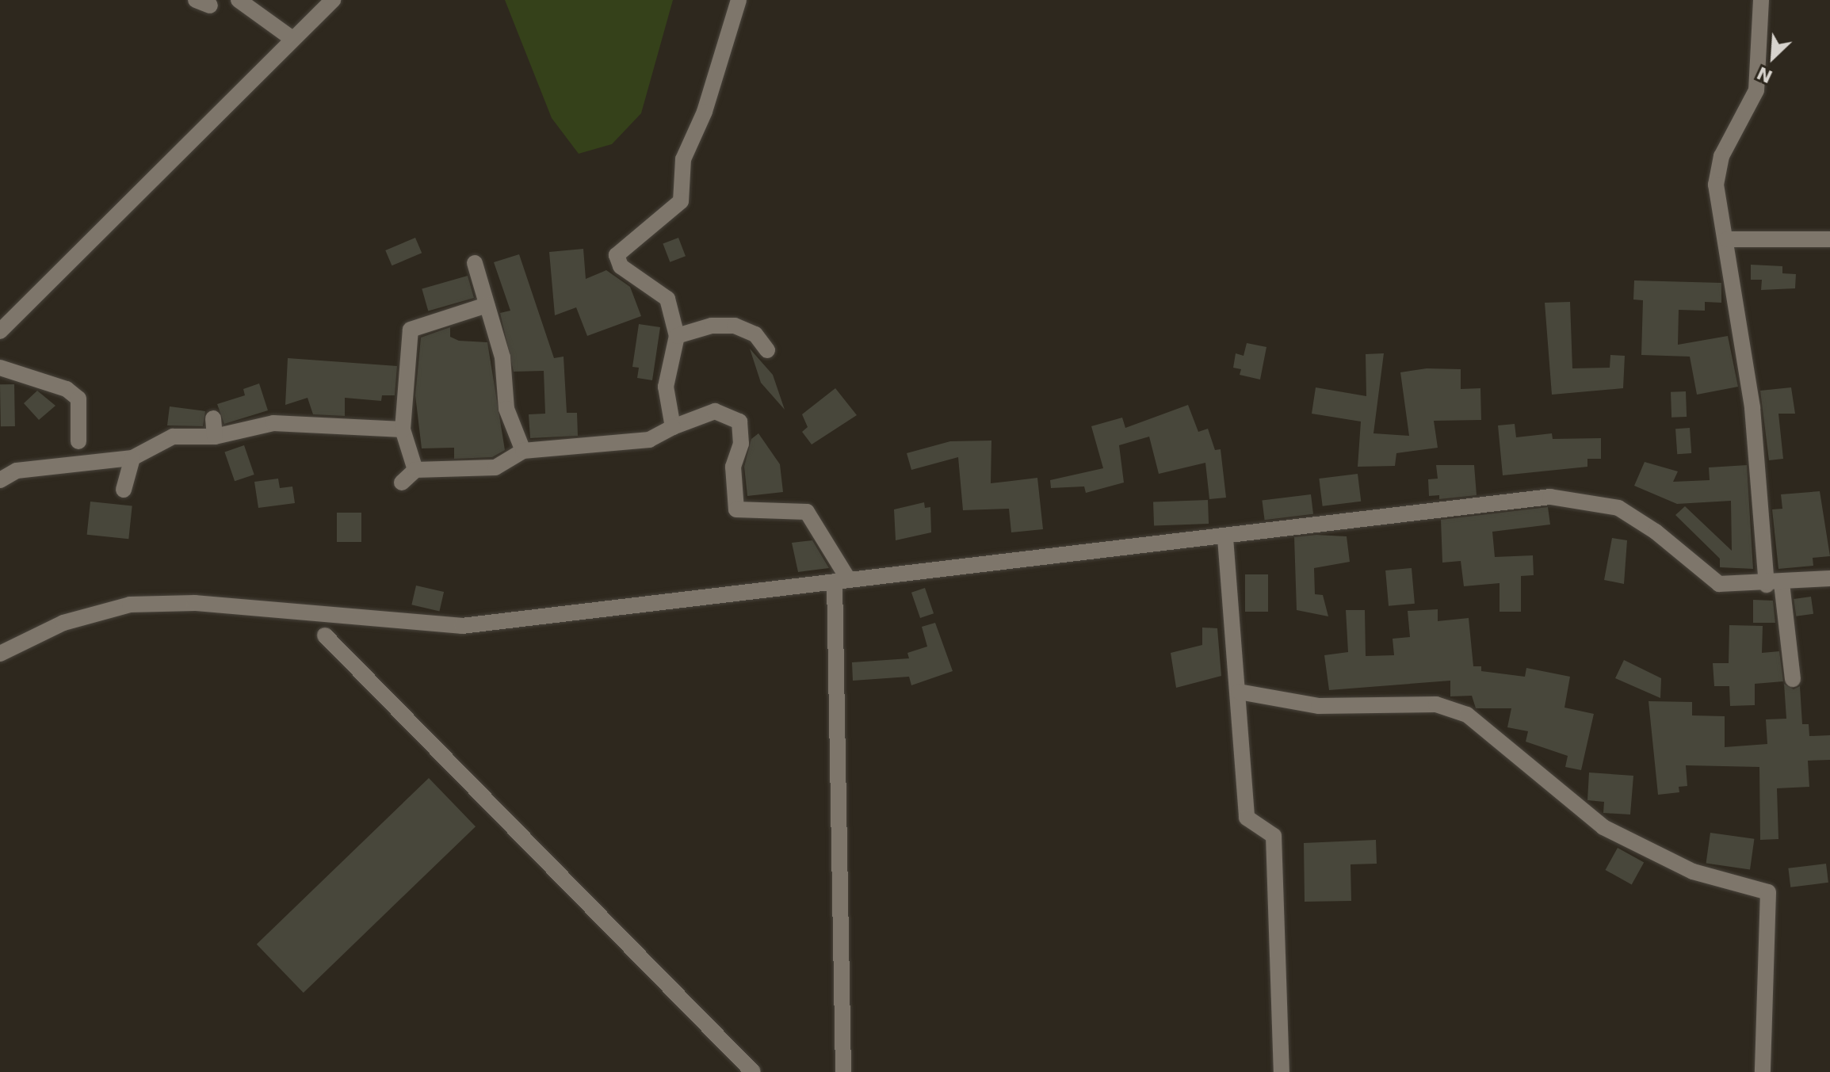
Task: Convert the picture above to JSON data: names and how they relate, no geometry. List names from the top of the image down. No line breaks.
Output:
{"north":"bottom left"}
